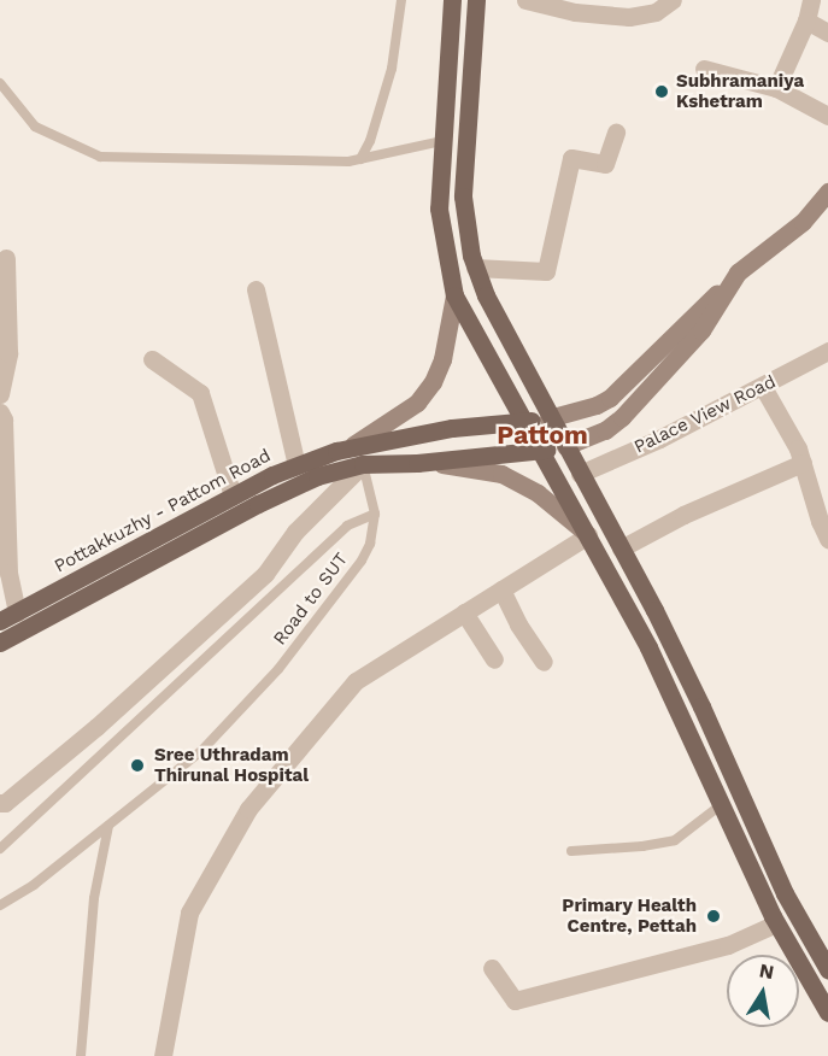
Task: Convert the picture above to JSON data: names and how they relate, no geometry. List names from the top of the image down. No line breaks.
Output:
{"streets":{"main road":["Pottakkuzhy - Pattom Road"],"street":["Palace View Road"],"lane":["Road to SUT"]},"districts":["Pattom"],"places":["Subhramaniya Kshetram","Sree Uthradam Thirunal Hospital","Primary Health Centre, Pettah"],"north":"top"}
